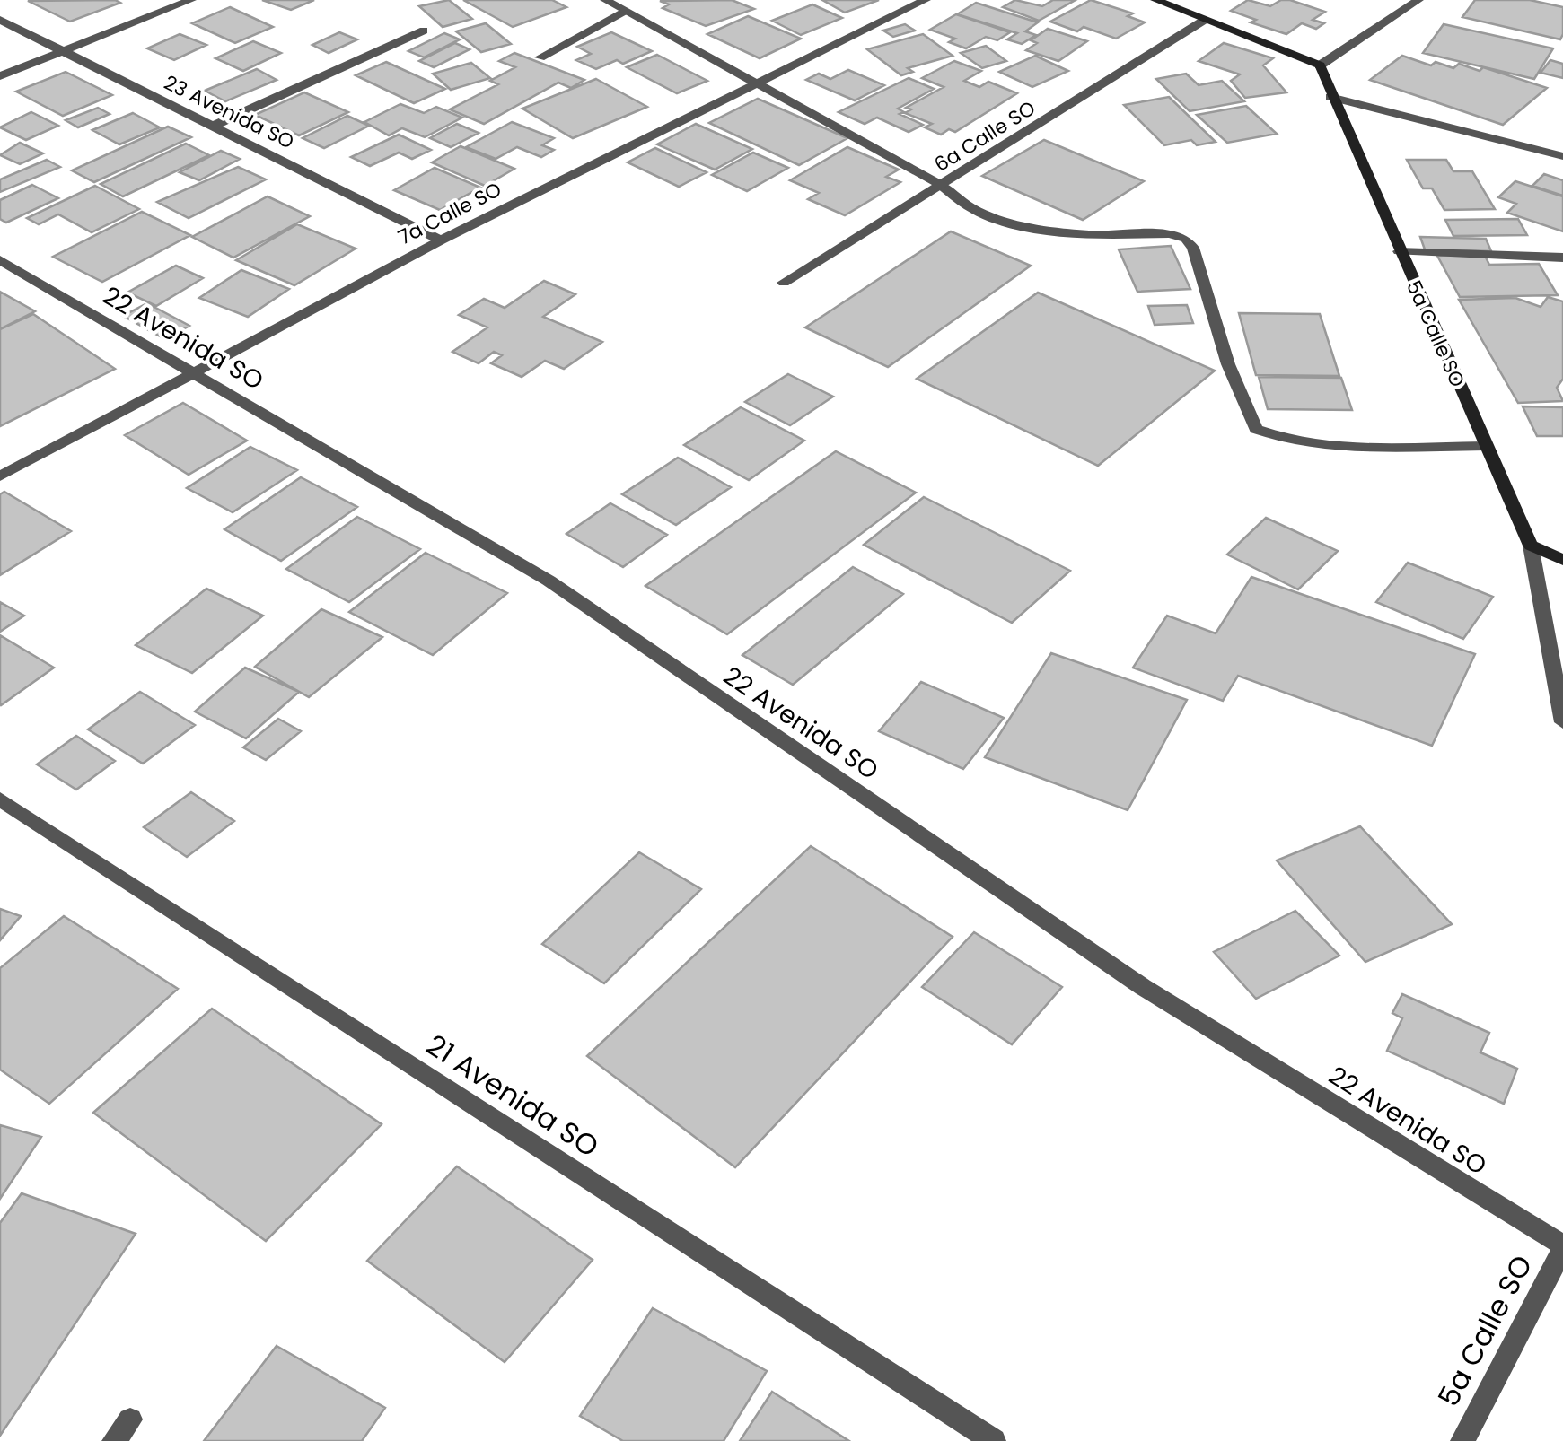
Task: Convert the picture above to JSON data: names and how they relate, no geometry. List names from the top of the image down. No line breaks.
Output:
{"streets":{"street":["23 Avenida SO","6a Calle SO","7a Calle SO","5a Calle SO","22 Avenida SO","21 Avenida SO"]},"crossings":[["23 Avenida SO","7a Calle SO"],["7a Calle SO","22 Avenida SO"],["5a Calle SO","22 Avenida SO"]]}
